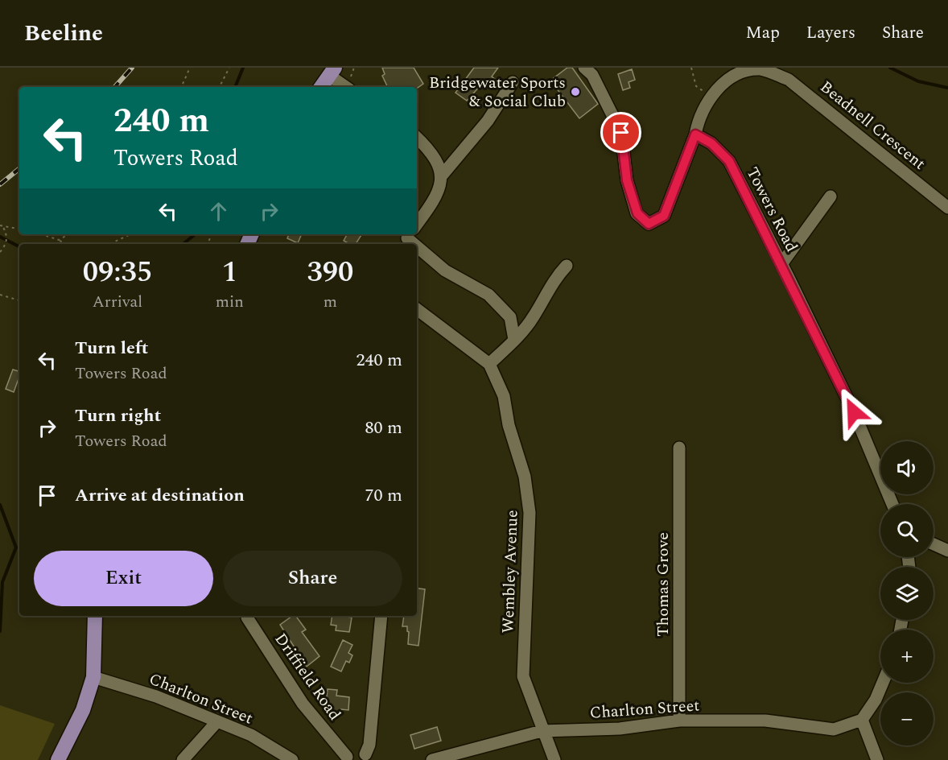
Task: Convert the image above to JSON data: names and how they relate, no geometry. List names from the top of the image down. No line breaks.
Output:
{"streets":{"street":["Beadnell Crescent","Towers Road","Wembley Avenue","Thomas Grove","Driffield Road","Charlton Street"]},"crossings":[["Beadnell Crescent","Towers Road"],["Wembley Avenue","Charlton Street"],["Thomas Grove","Charlton Street"]],"places":["Bridgewater Sports & Social Club"],"page":{"header":"Beeline","nav":["Map","Layers","Share"],"turn":["240 m","Towers Road"],"eta":["09:35","Arrival","1","min","390","m"],"list":[{"name":"Turn left","note":"Towers Road","value":"240 m"},{"name":"Turn right","note":"Towers Road","value":"80 m"},{"name":"Arrive at destination","value":"70 m"}],"map_buttons":["+","−"],"buttons":["Exit","Share"]}}
